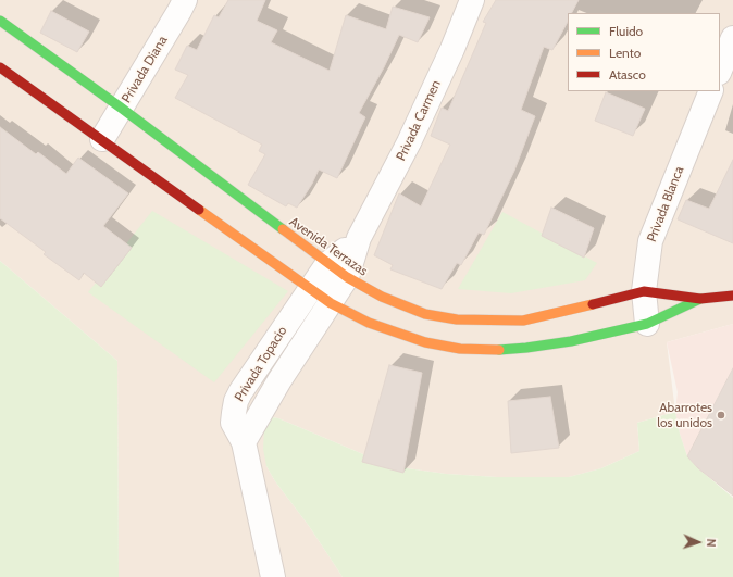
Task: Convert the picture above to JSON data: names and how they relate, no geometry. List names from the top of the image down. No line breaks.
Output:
{"streets":{"street":["Privada Diana","Privada Carmen","Privada Blanca","Avenida Terrazas","Privada Topacio"]},"crossings":[["Privada Diana","Avenida Terrazas"],["Privada Carmen","Avenida Terrazas"],["Privada Carmen","Privada Topacio"],["Privada Blanca","Avenida Terrazas"],["Avenida Terrazas","Privada Topacio"]],"places":["Abarrotes los unidos"],"legend":["Fluido","Lento","Atasco"],"north":"right"}
